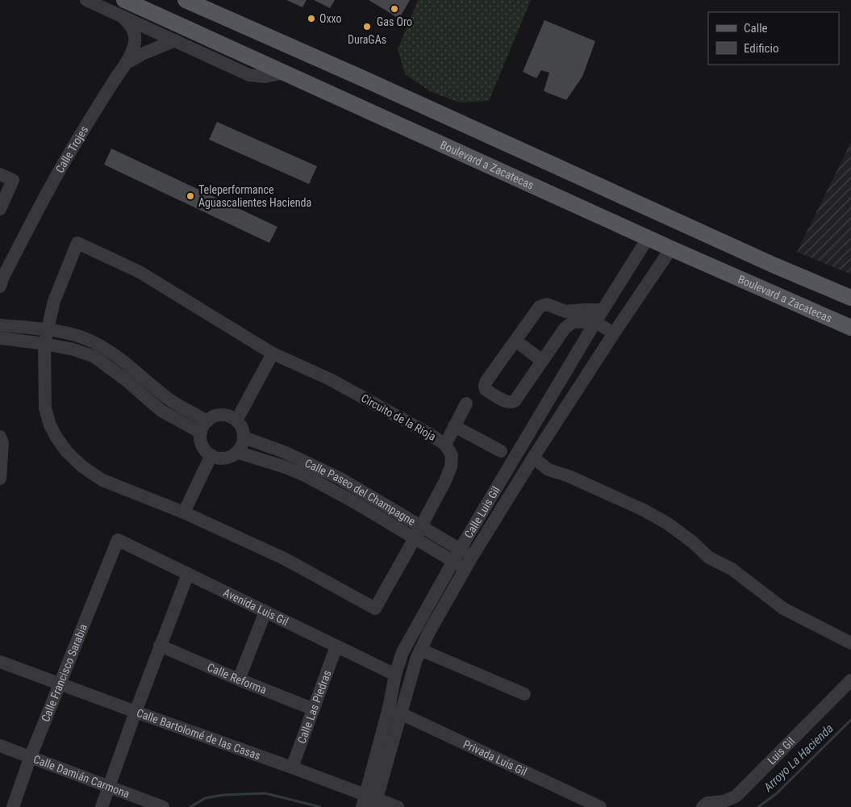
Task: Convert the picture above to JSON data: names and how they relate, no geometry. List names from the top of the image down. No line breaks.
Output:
{"streets":{"main road":["Boulevard a Zacatecas"],"street":["Calle Trojes","Circuito de la Rioja","Calle Paseo del Champagne","Calle Luis Gil","Avenida Luis Gil","Calle Francisco Sarabia","Calle Reforma","Calle Las Piedras","Calle Bartolomé de las Casas","Luis Gil","Privada Luis Gil","Calle Damián Carmona"]},"crossings":[["Boulevard a Zacatecas","Calle Luis Gil"],["Circuito de la Rioja","Calle Paseo del Champagne"],["Calle Paseo del Champagne","Calle Luis Gil"],["Calle Luis Gil","Avenida Luis Gil"],["Calle Luis Gil","Calle Bartolomé de las Casas"],["Calle Luis Gil","Privada Luis Gil"],["Avenida Luis Gil","Calle Francisco Sarabia"],["Avenida Luis Gil","Calle Las Piedras"],["Calle Francisco Sarabia","Calle Bartolomé de las Casas"],["Calle Francisco Sarabia","Calle Damián Carmona"],["Calle Reforma","Calle Las Piedras"],["Calle Las Piedras","Calle Bartolomé de las Casas"]],"water":["Arroyo La Hacienda"],"places":["Gas Oro","Oxxo","DuraGAs","Teleperformance Aguascalientes Hacienda"],"legend":["Calle","Edificio"]}
